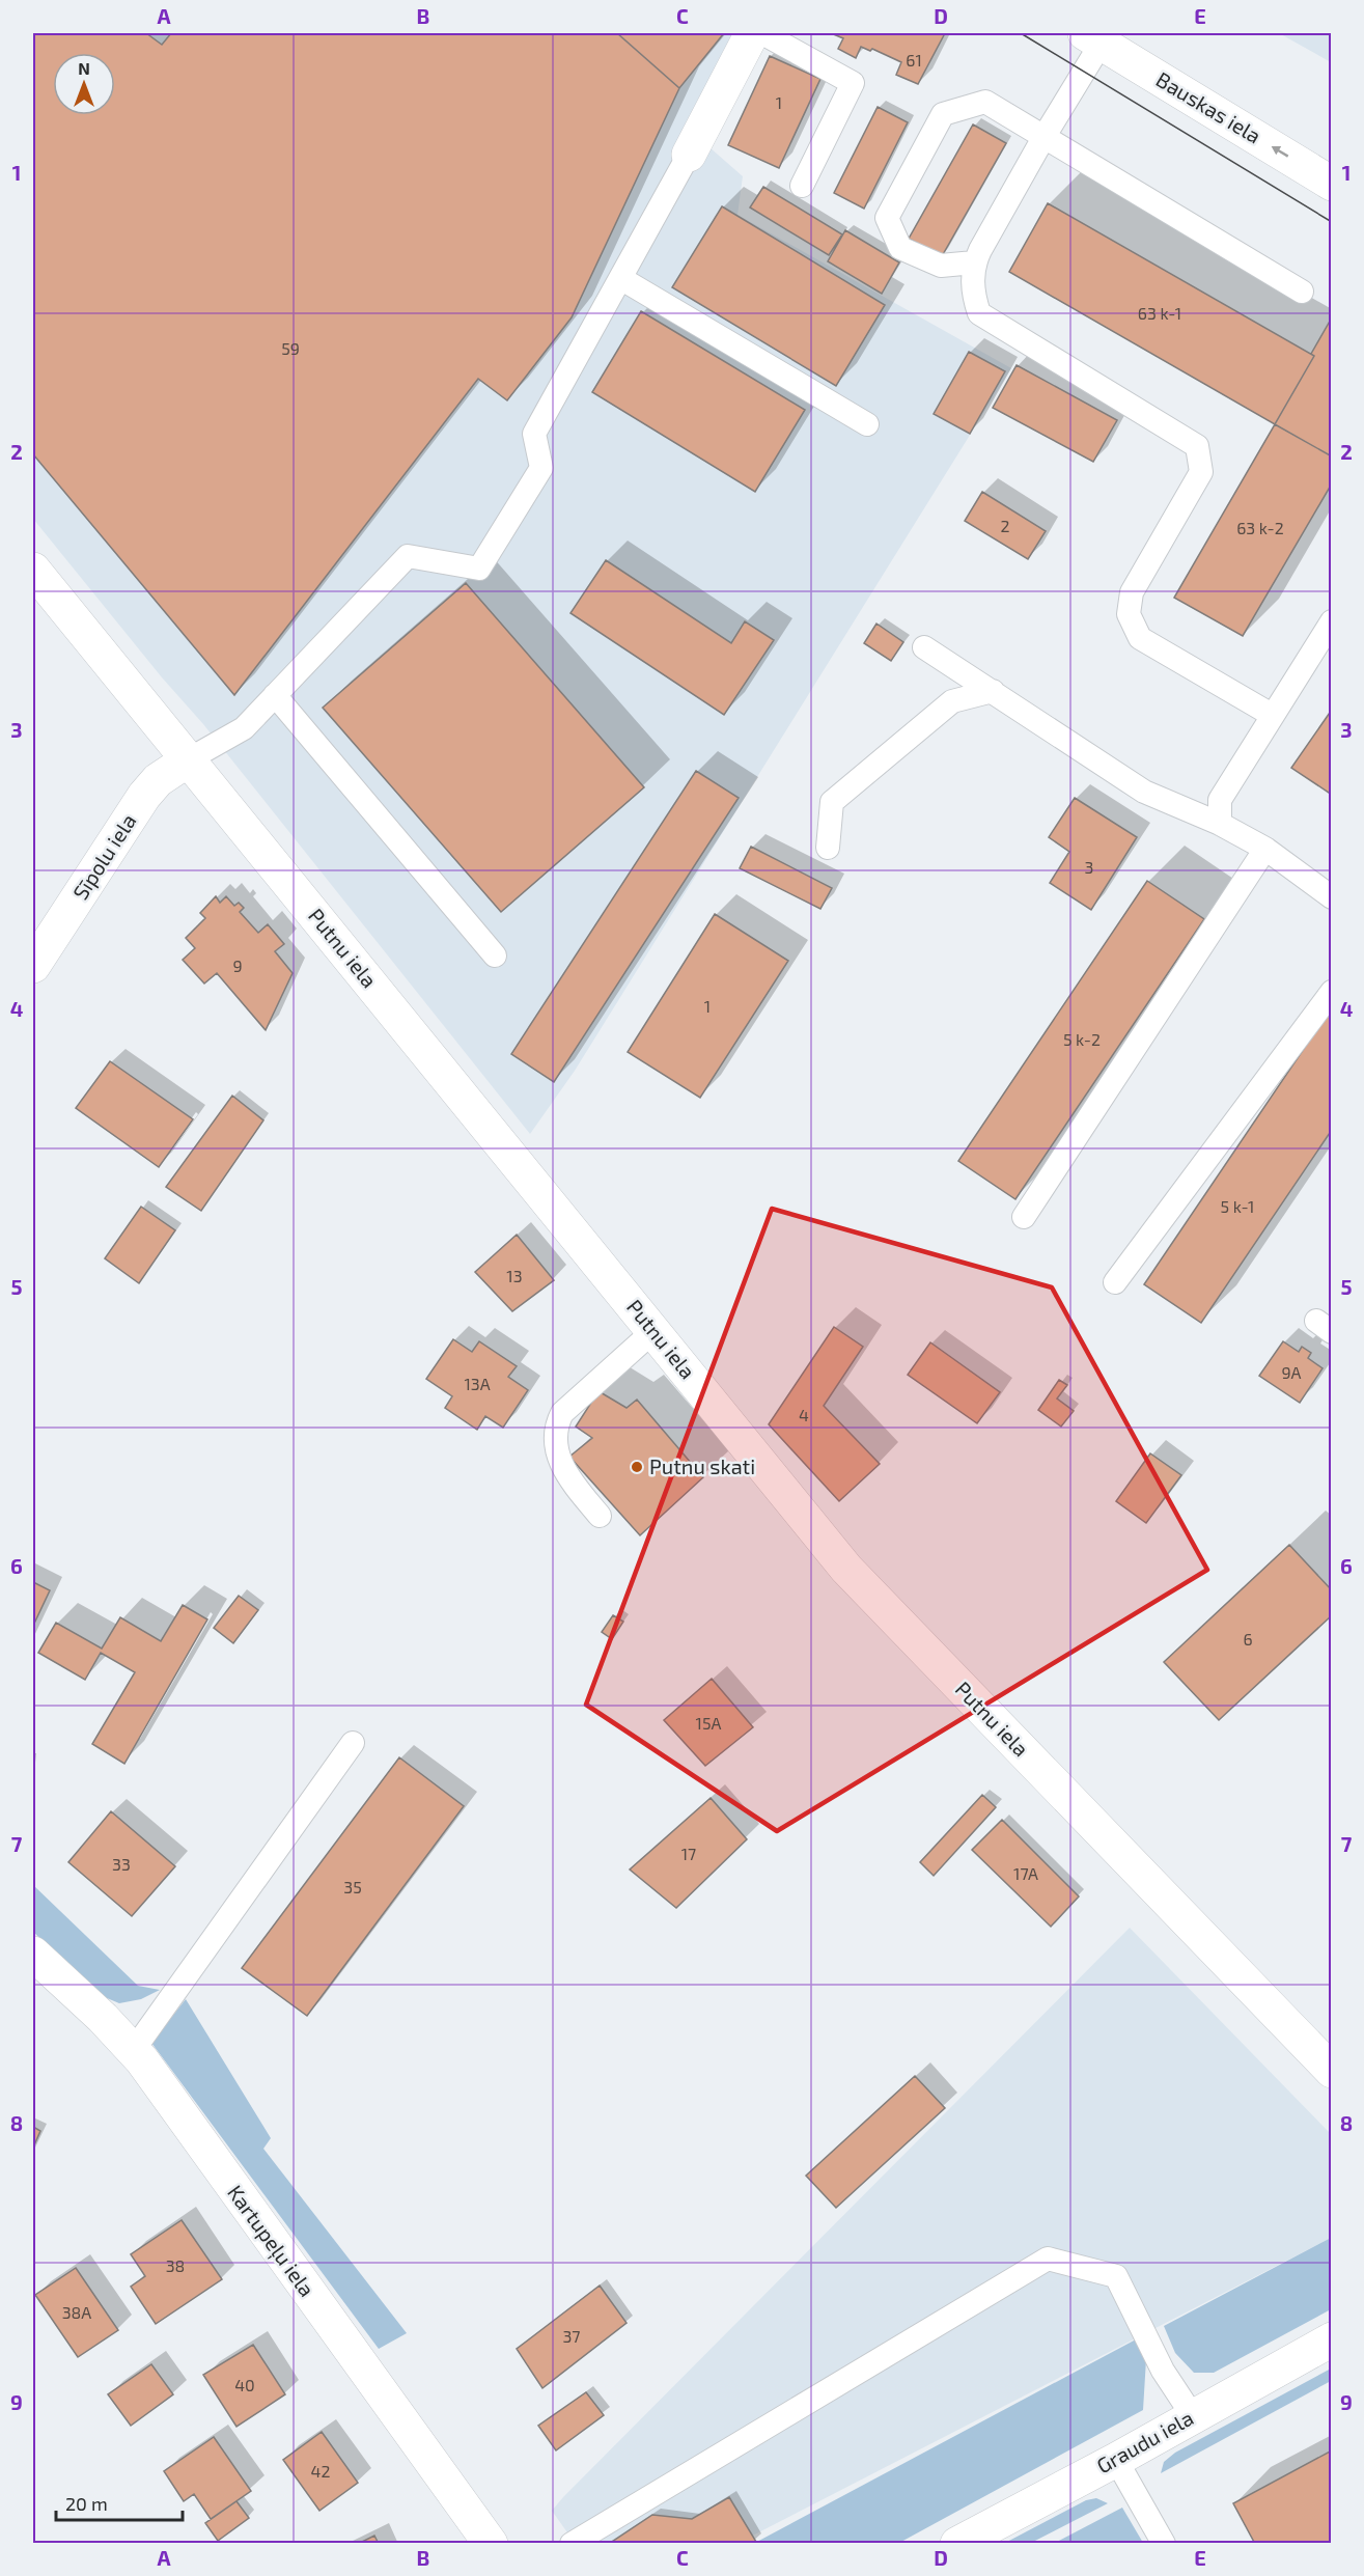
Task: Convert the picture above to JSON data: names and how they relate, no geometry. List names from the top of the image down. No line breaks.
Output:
{"streets":{"street":["Bauskas iela","Sīpolu iela","Putnu iela","Kartupeļu iela","Graudu iela"]},"crossings":[["Sīpolu iela","Putnu iela"]],"one_way":["Bauskas iela"],"places":["Putnu skati"],"house_numbers":["61","1","63 k-1","59","2","63 k-2","3","9","1","5 k-2","5 k-1","13","9A","13A","4","6","15A","17","33","17A","35","38","38A","37","40","42"],"scale_bar":"20 m","north":"top","grid":{"columns":["A","B","C","D","E"],"rows":["1","2","3","4","5","6","7","8","9"]}}
